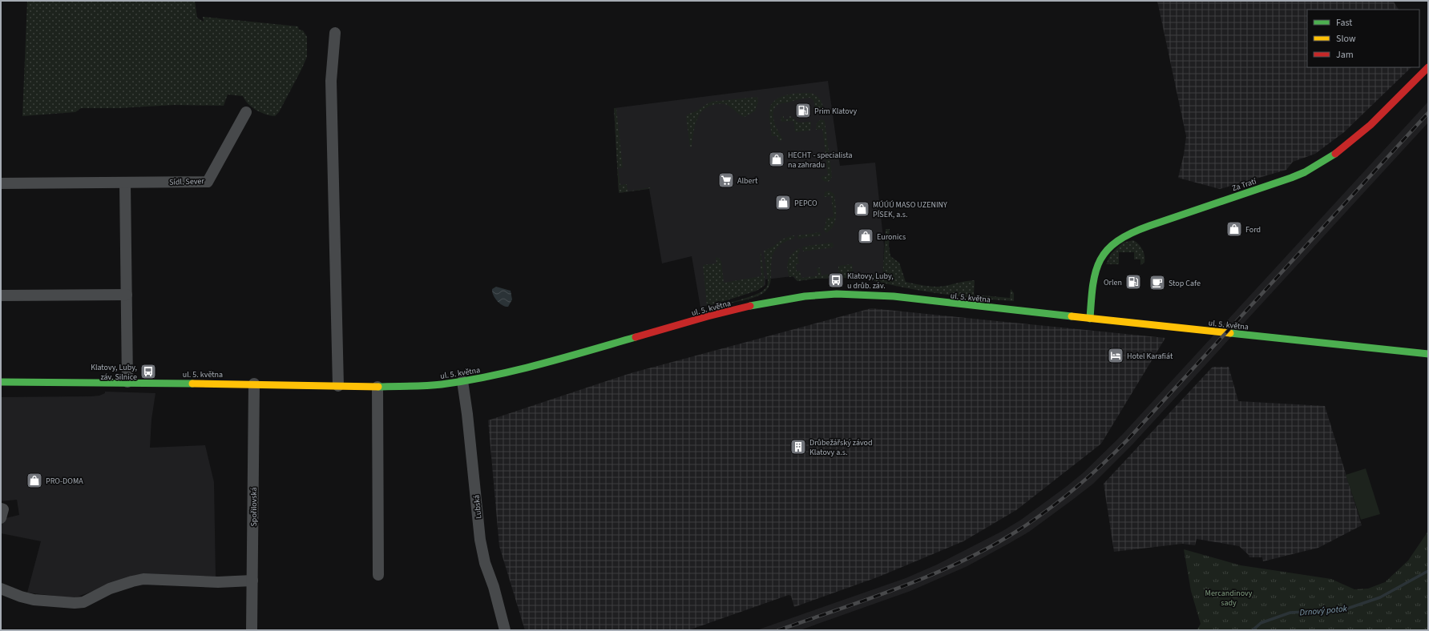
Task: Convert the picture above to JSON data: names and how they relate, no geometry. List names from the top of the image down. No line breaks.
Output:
{"streets":{"street":["Sídl. Sever","Za Tratí","ul. 5. května","Spořilovská","Lubská"]},"crossings":[["Za Tratí","ul. 5. května"],["ul. 5. května","Spořilovská"],["ul. 5. května","Lubská"]],"water":["Drnový potok"],"parks":["Mercandinovy sady"],"places":{"fuel station":["Prim Klatovy","Orlen"],"shop":["HECHT - specialista na zahradu","PEPCO","MÚÚÚ MASO UZENINY PÍSEK, a.s.","Ford","Euronics","PRO-DOMA"],"supermarket":["Albert"],"bus stop":["Klatovy, Luby, u drůb. záv.","Klatovy, Luby, záv. Silnice"],"cafe":["Stop Cafe"],"hotel":["Hotel Karafiát"],"building":["Drůbežářský závod Klatovy a.s."]},"legend":["Fast","Slow","Jam"]}
